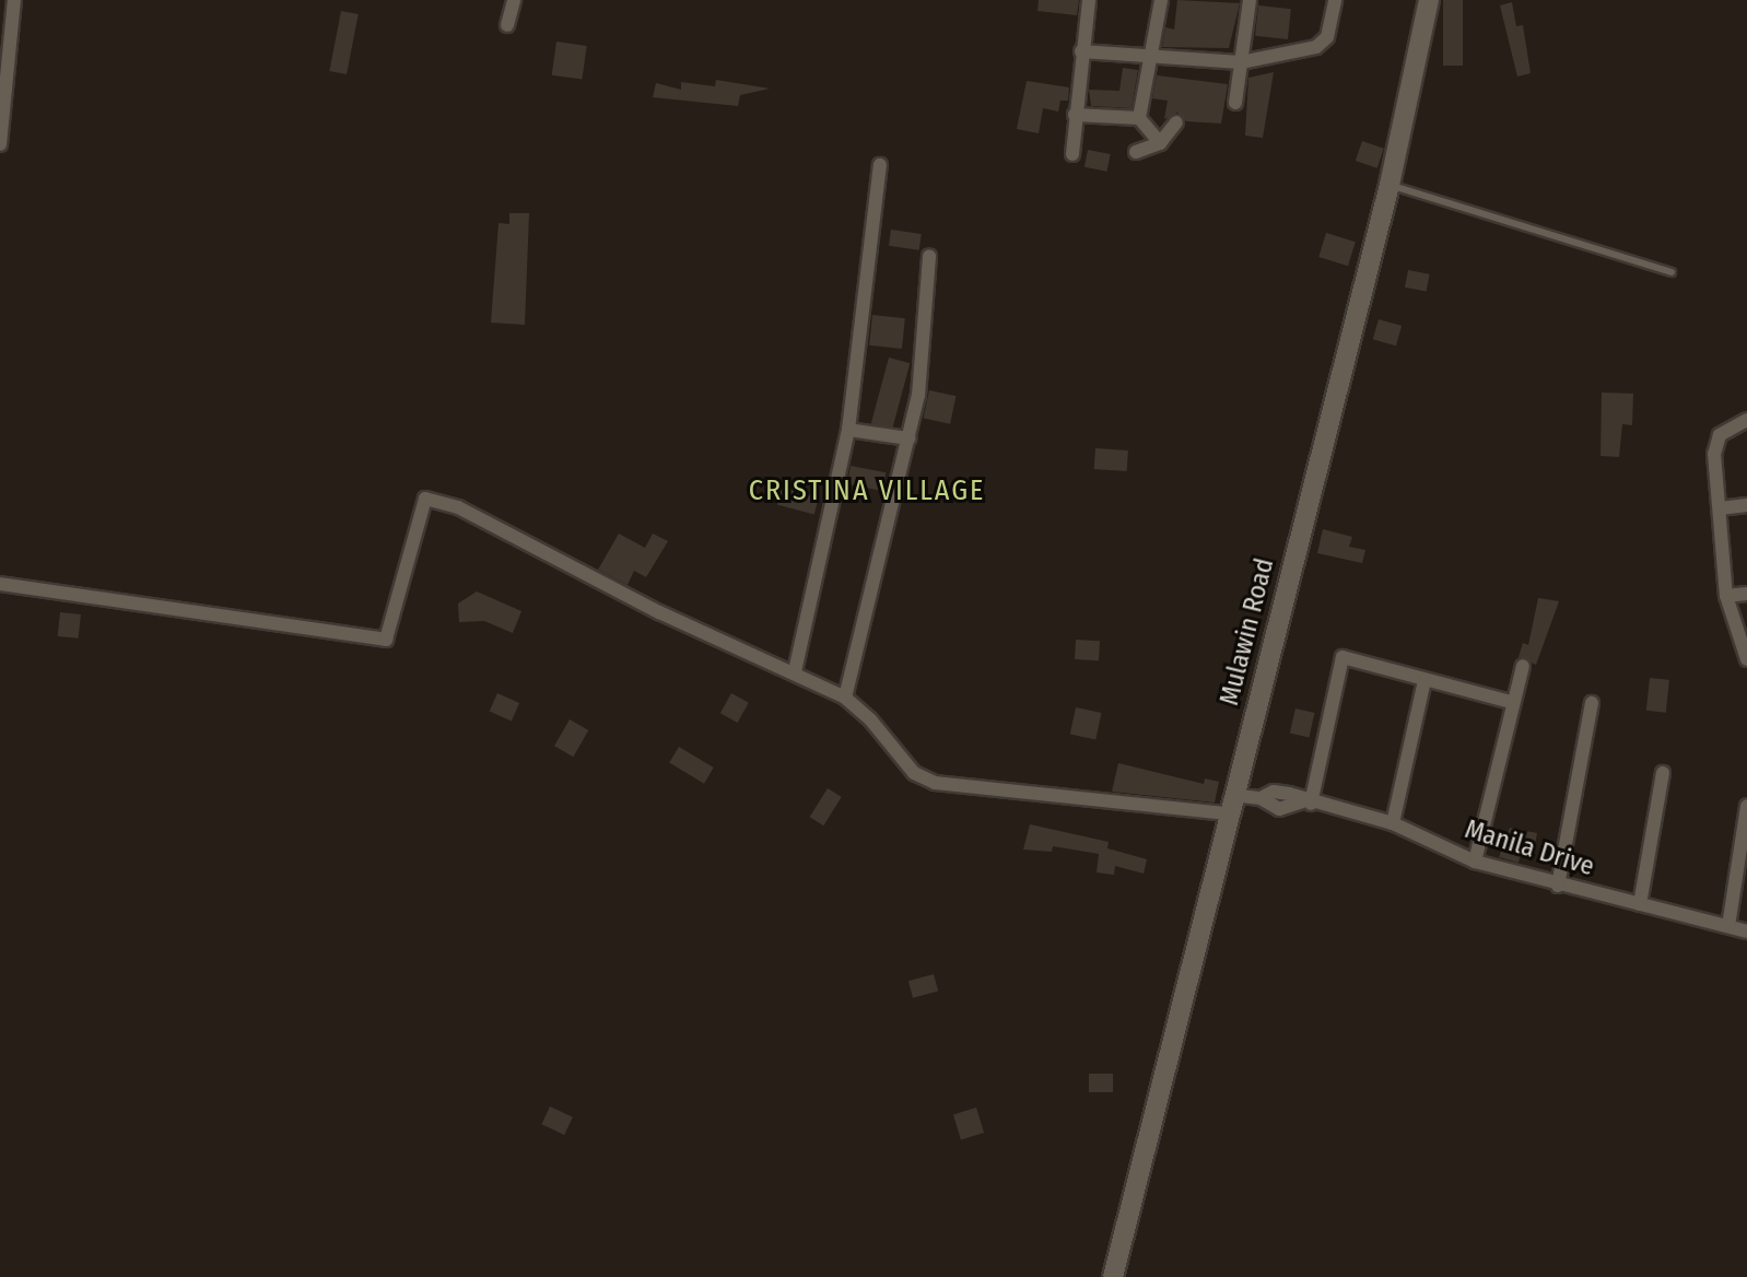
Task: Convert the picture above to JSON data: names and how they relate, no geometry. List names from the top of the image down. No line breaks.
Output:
{"streets":{"main road":["Mulawin Road"],"street":["Manila Drive"]},"crossings":[["Mulawin Road","Manila Drive"]],"districts":["CRISTINA VILLAGE"]}
